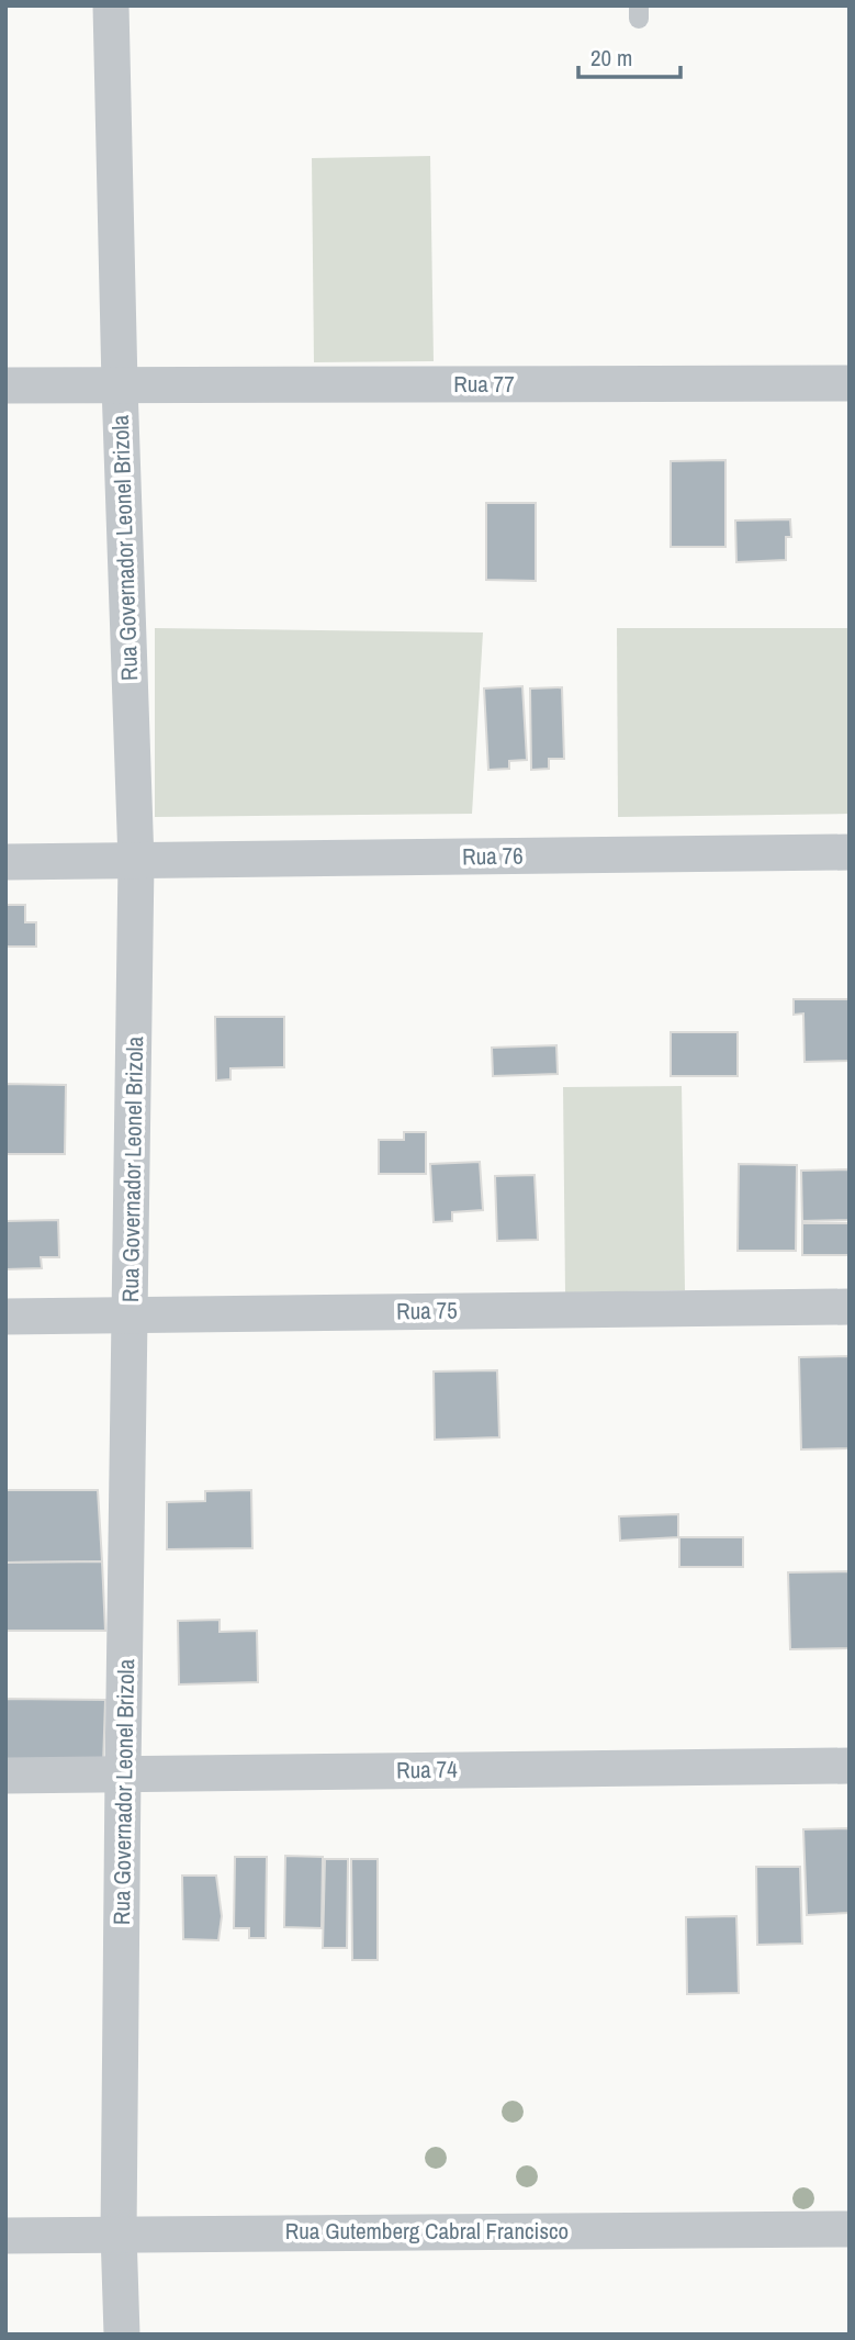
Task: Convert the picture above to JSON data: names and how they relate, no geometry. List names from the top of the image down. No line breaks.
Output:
{"streets":{"street":["Rua 77","Rua Governador Leonel Brizola","Rua 76","Rua 75","Rua 74","Rua Gutemberg Cabral Francisco"]},"crossings":[["Rua 77","Rua Governador Leonel Brizola"],["Rua Governador Leonel Brizola","Rua 76"],["Rua Governador Leonel Brizola","Rua 75"],["Rua Governador Leonel Brizola","Rua 74"],["Rua Governador Leonel Brizola","Rua Gutemberg Cabral Francisco"]],"scale_bar":"20 m"}
